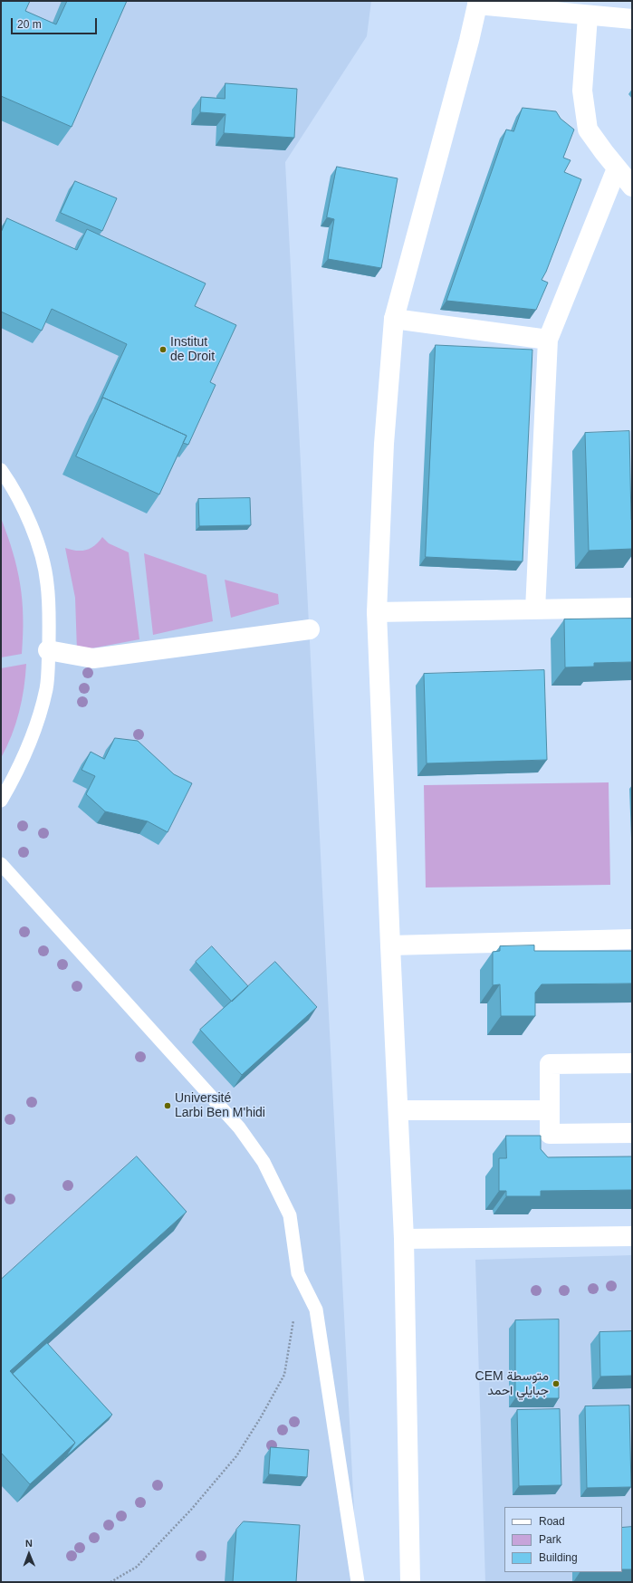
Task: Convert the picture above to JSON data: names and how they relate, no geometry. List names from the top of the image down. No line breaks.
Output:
{"places":["Institut de Droit","Université Larbi Ben M'hidi","CEM متوسطة جبايلي احمد"],"legend":["Road","Park","Building"],"scale_bar":"20 m","north":"top"}
